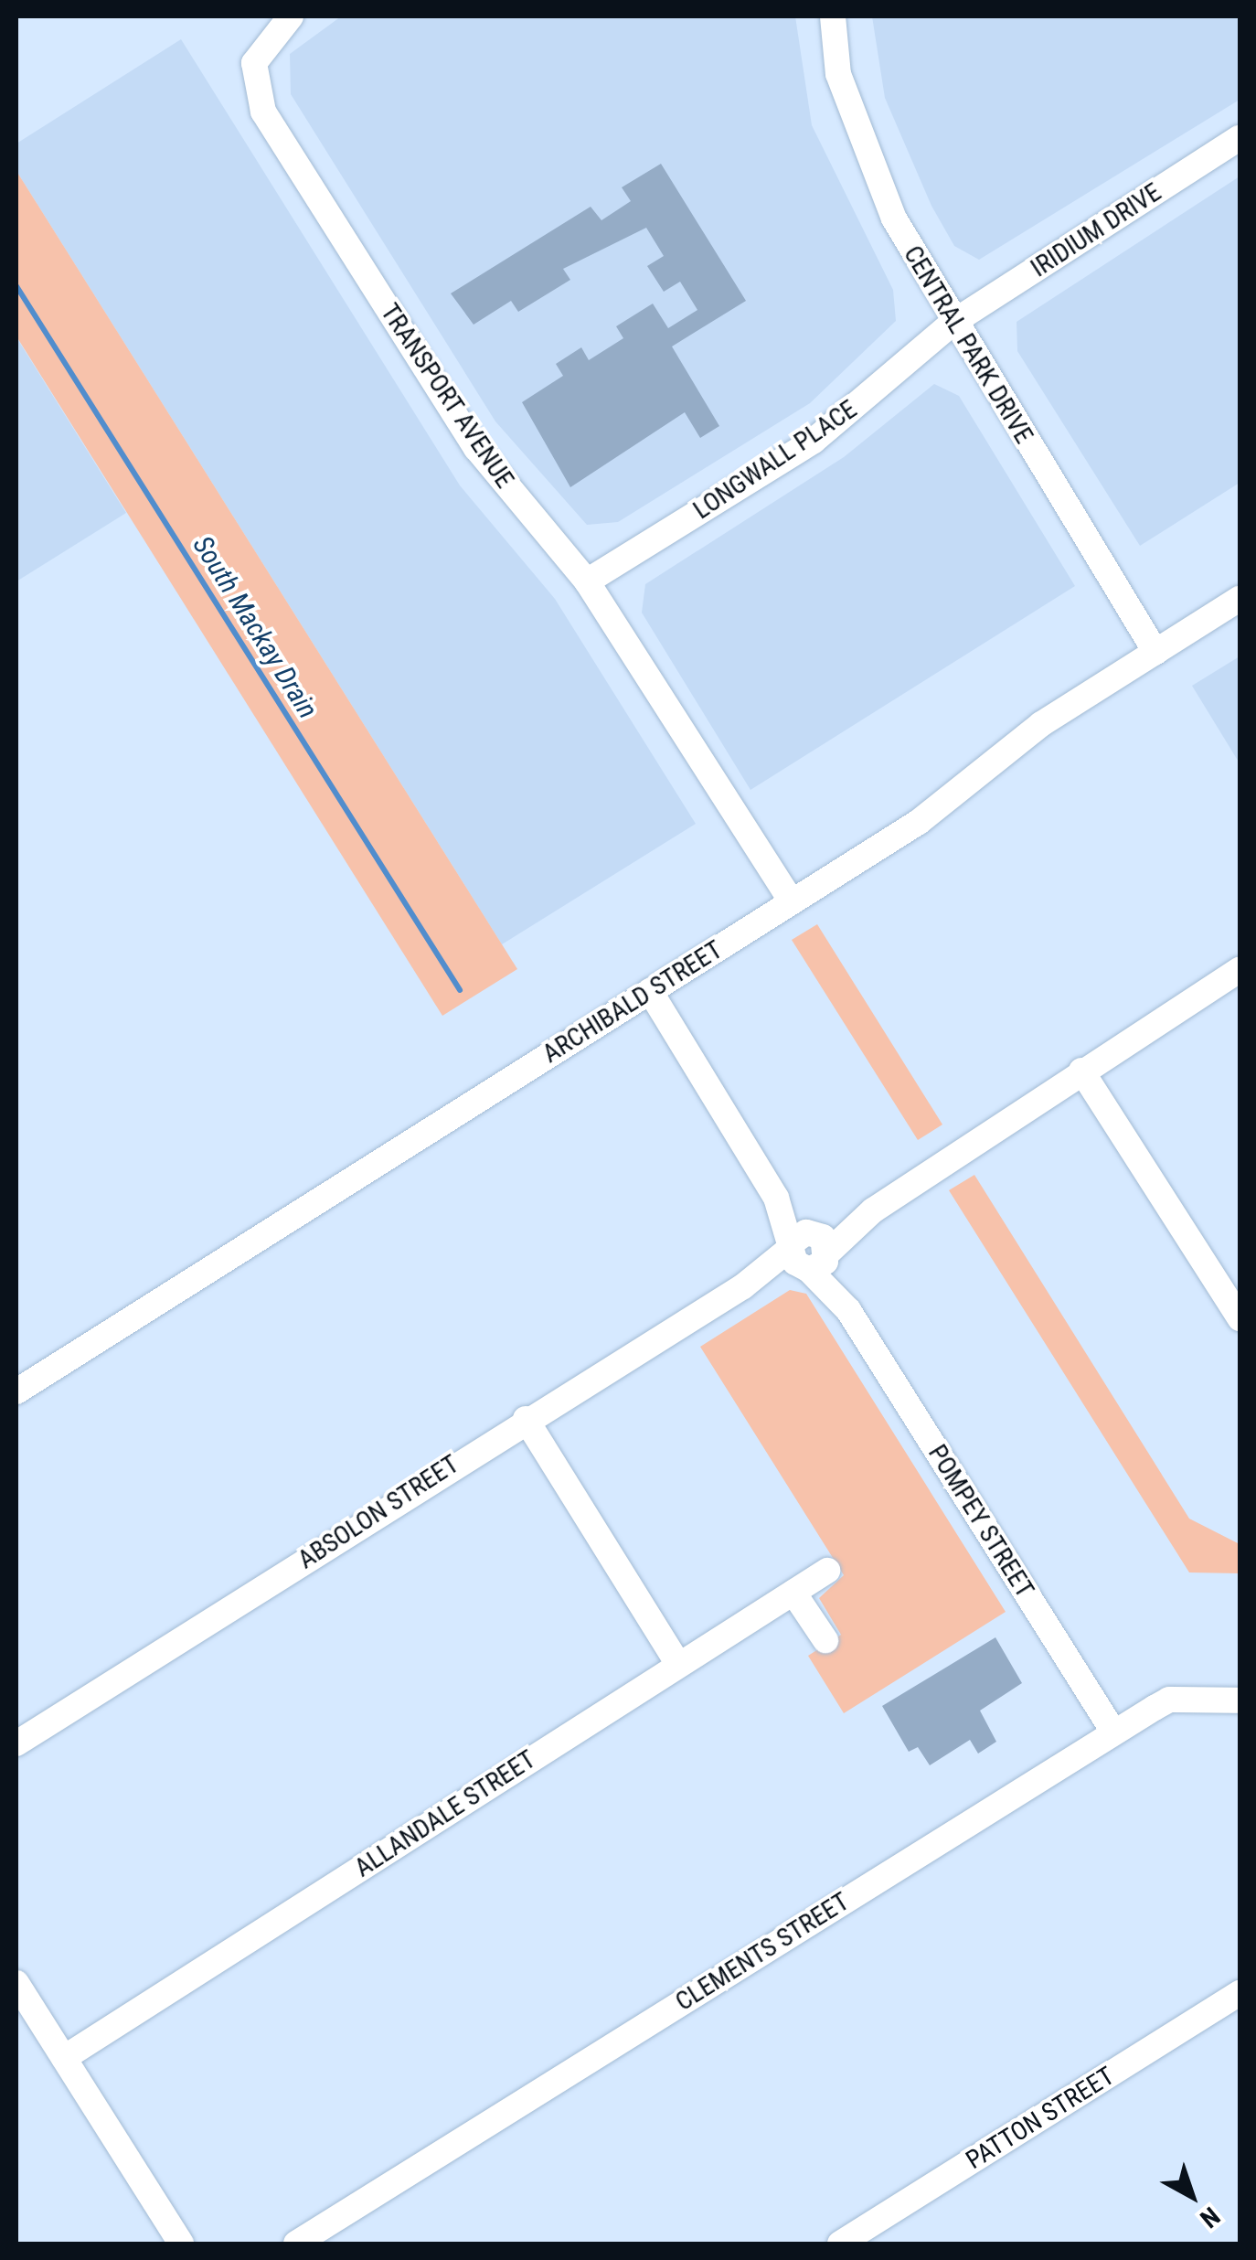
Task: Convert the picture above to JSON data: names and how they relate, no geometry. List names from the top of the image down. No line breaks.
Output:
{"streets":{"street":["IRIDIUM DRIVE","CENTRAL PARK DRIVE","TRANSPORT AVENUE","LONGWALL PLACE","ARCHIBALD STREET","ABSOLON STREET","POMPEY STREET","ALLANDALE STREET","CLEMENTS STREET","PATTON STREET"]},"crossings":[["IRIDIUM DRIVE","CENTRAL PARK DRIVE"],["IRIDIUM DRIVE","LONGWALL PLACE"],["CENTRAL PARK DRIVE","LONGWALL PLACE"],["CENTRAL PARK DRIVE","ARCHIBALD STREET"],["TRANSPORT AVENUE","LONGWALL PLACE"],["TRANSPORT AVENUE","ARCHIBALD STREET"],["ARCHIBALD STREET","POMPEY STREET"],["ABSOLON STREET","POMPEY STREET"],["POMPEY STREET","CLEMENTS STREET"]],"water":["South Mackay Drain"],"north":"bottom right"}
